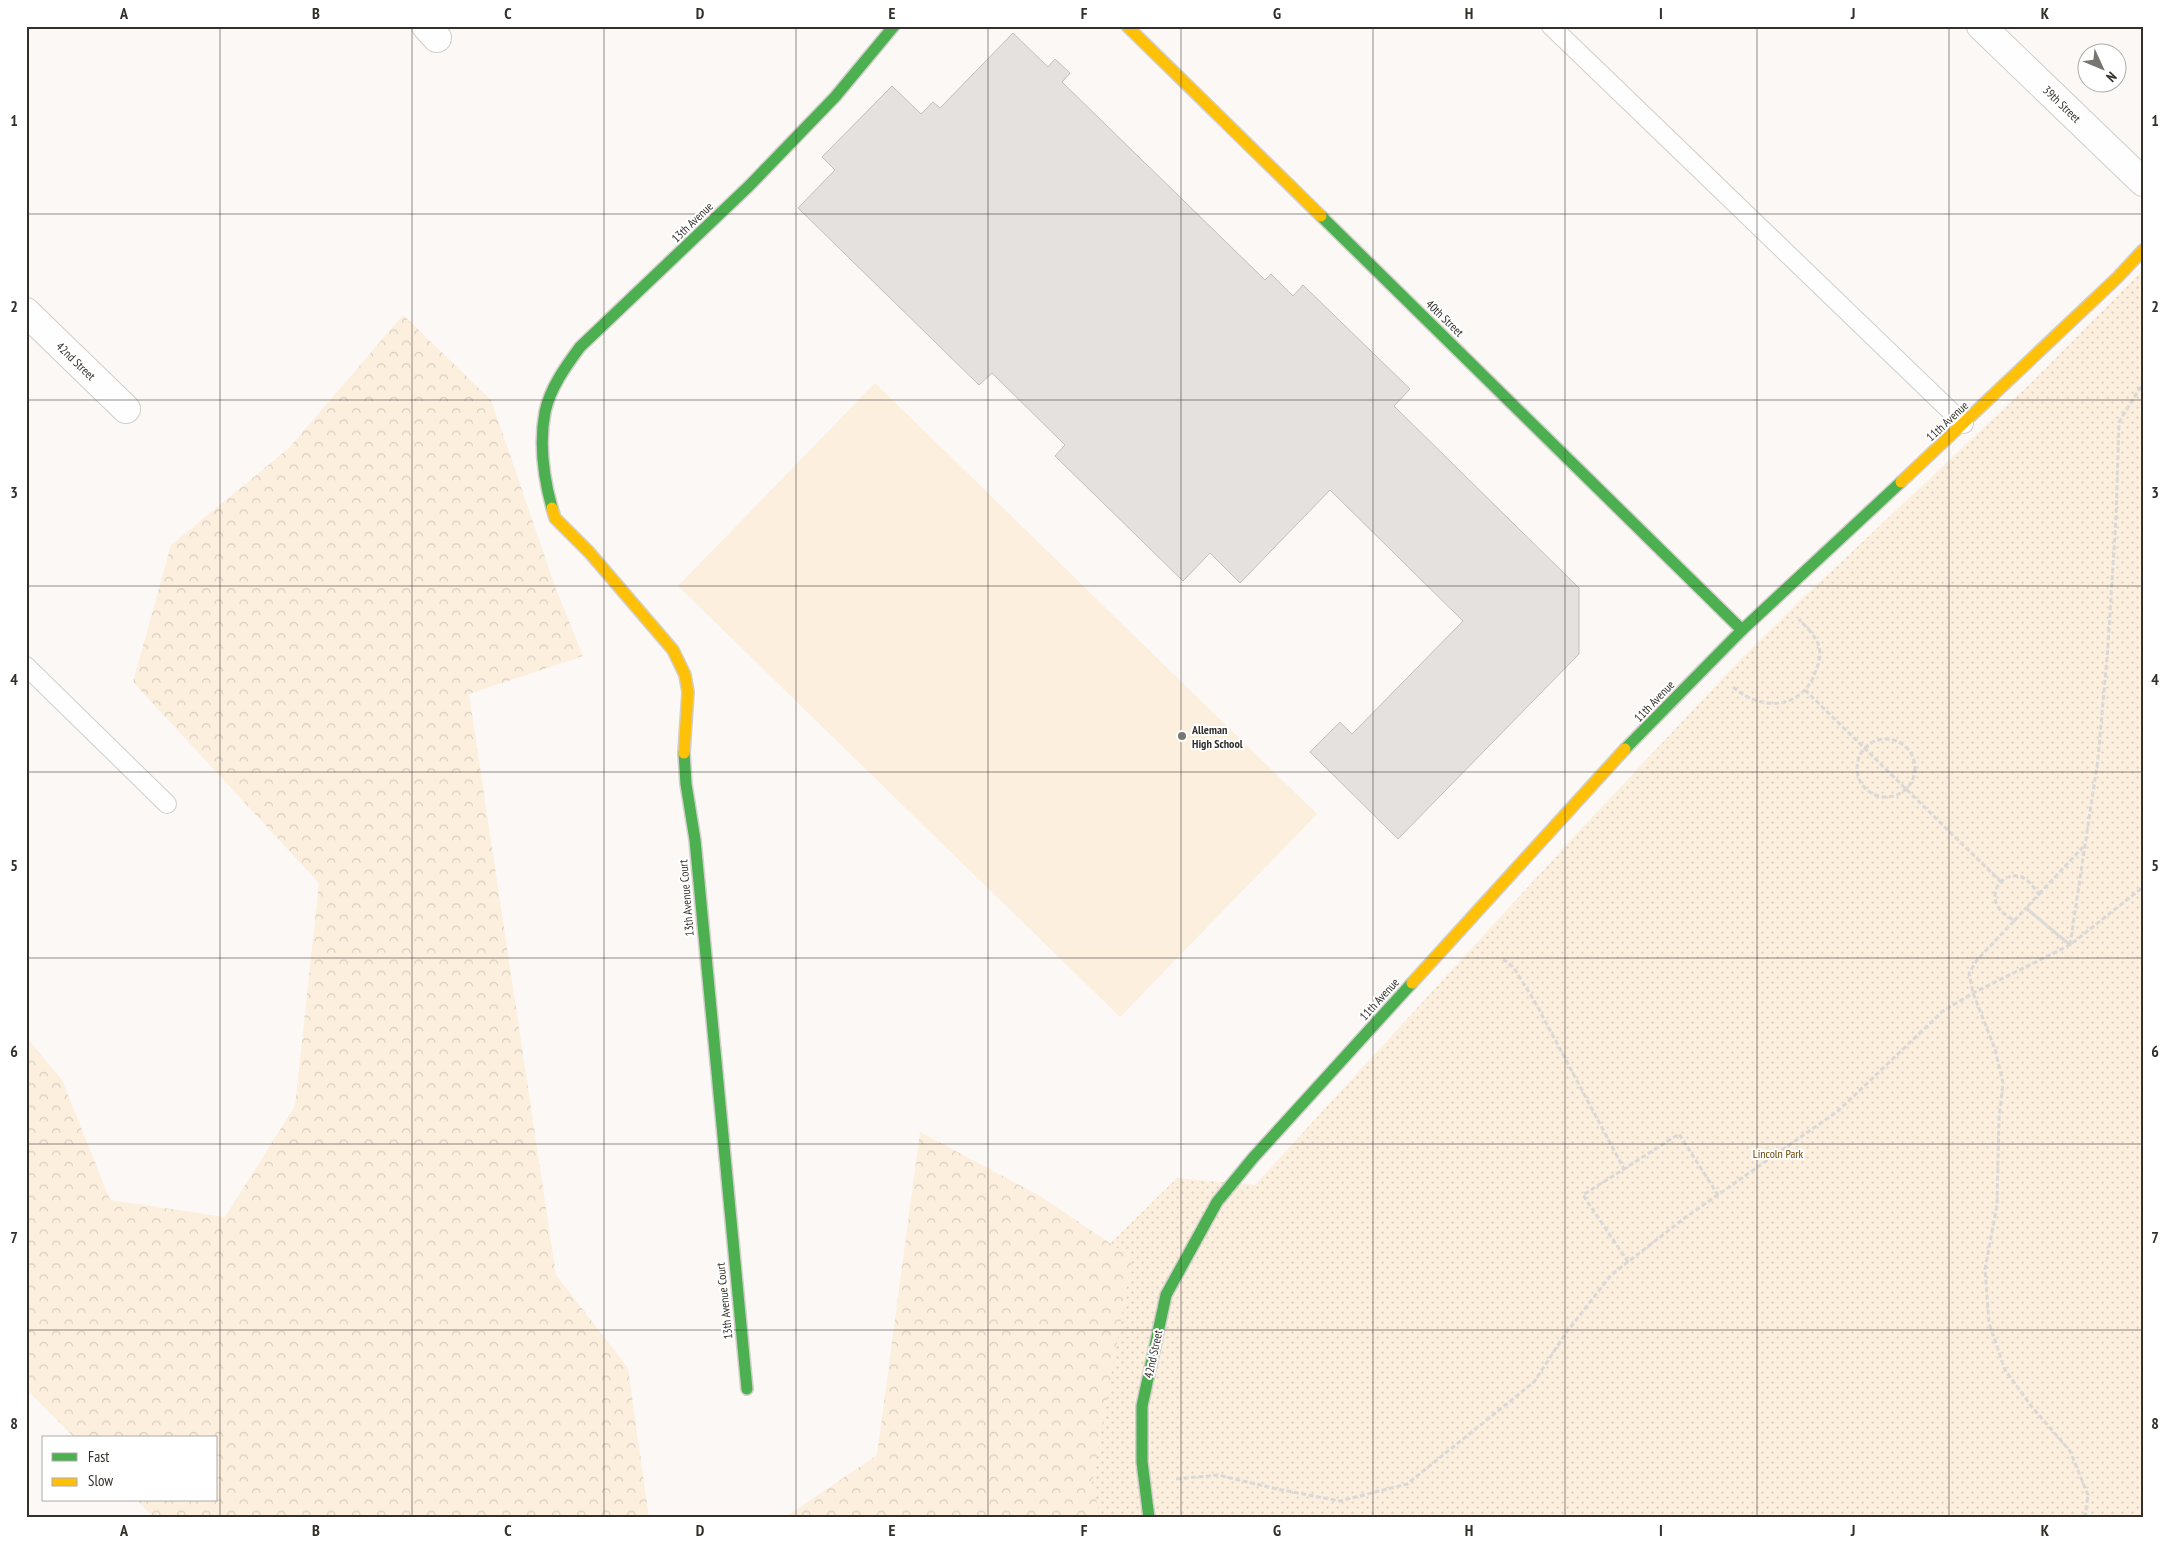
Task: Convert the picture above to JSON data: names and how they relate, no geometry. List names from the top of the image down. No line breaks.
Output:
{"streets":{"street":["39th Street","13th Avenue","40th Street","42nd Street","11th Avenue","13th Avenue Court"]},"crossings":[["13th Avenue","13th Avenue Court"],["40th Street","11th Avenue"],["42nd Street","11th Avenue"]],"parks":["Lincoln Park"],"places":["Alleman High School"],"legend":["Fast","Slow"],"north":"bottom right","grid":{"columns":["A","B","C","D","E","F","G","H","I","J","K"],"rows":["1","2","3","4","5","6","7","8"]}}
